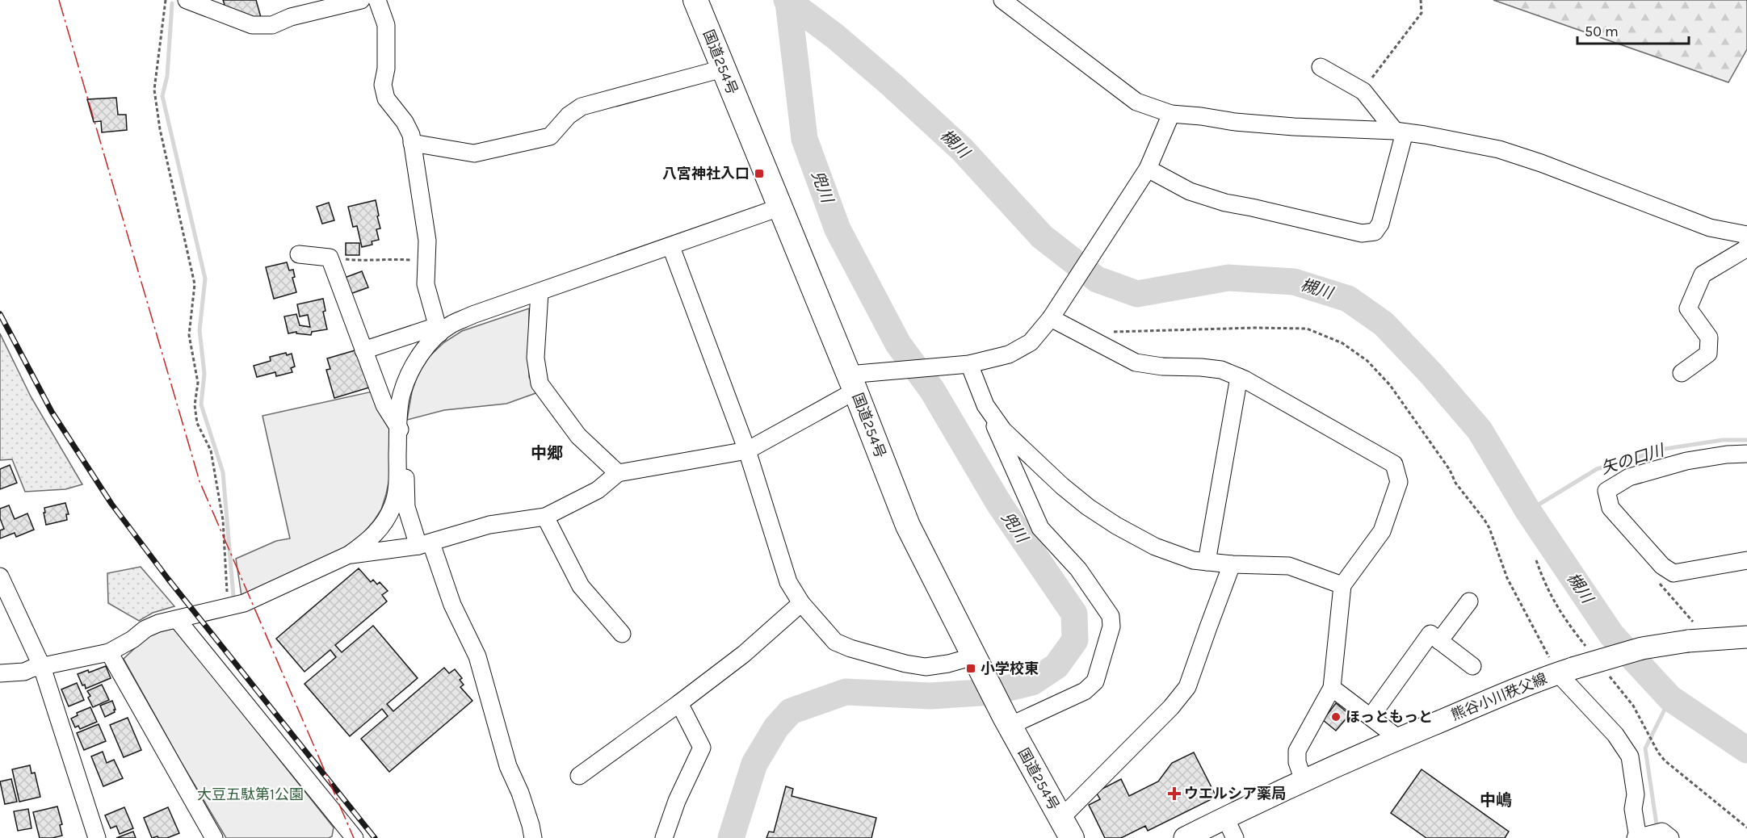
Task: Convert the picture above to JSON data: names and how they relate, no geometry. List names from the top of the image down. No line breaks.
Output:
{"streets":{"highway":["国道254号"],"main road":["熊谷小川秩父線"]},"districts":["中郷","中嶋"],"water":["槻川","兜川","矢の口川"],"parks":["大豆五駄第1公園"],"places":{"transit":["八宮神社入口","小学校東"],"other":["ほっともっと"],"health":["ウエルシア薬局"]},"scale_bar":"50 m"}
